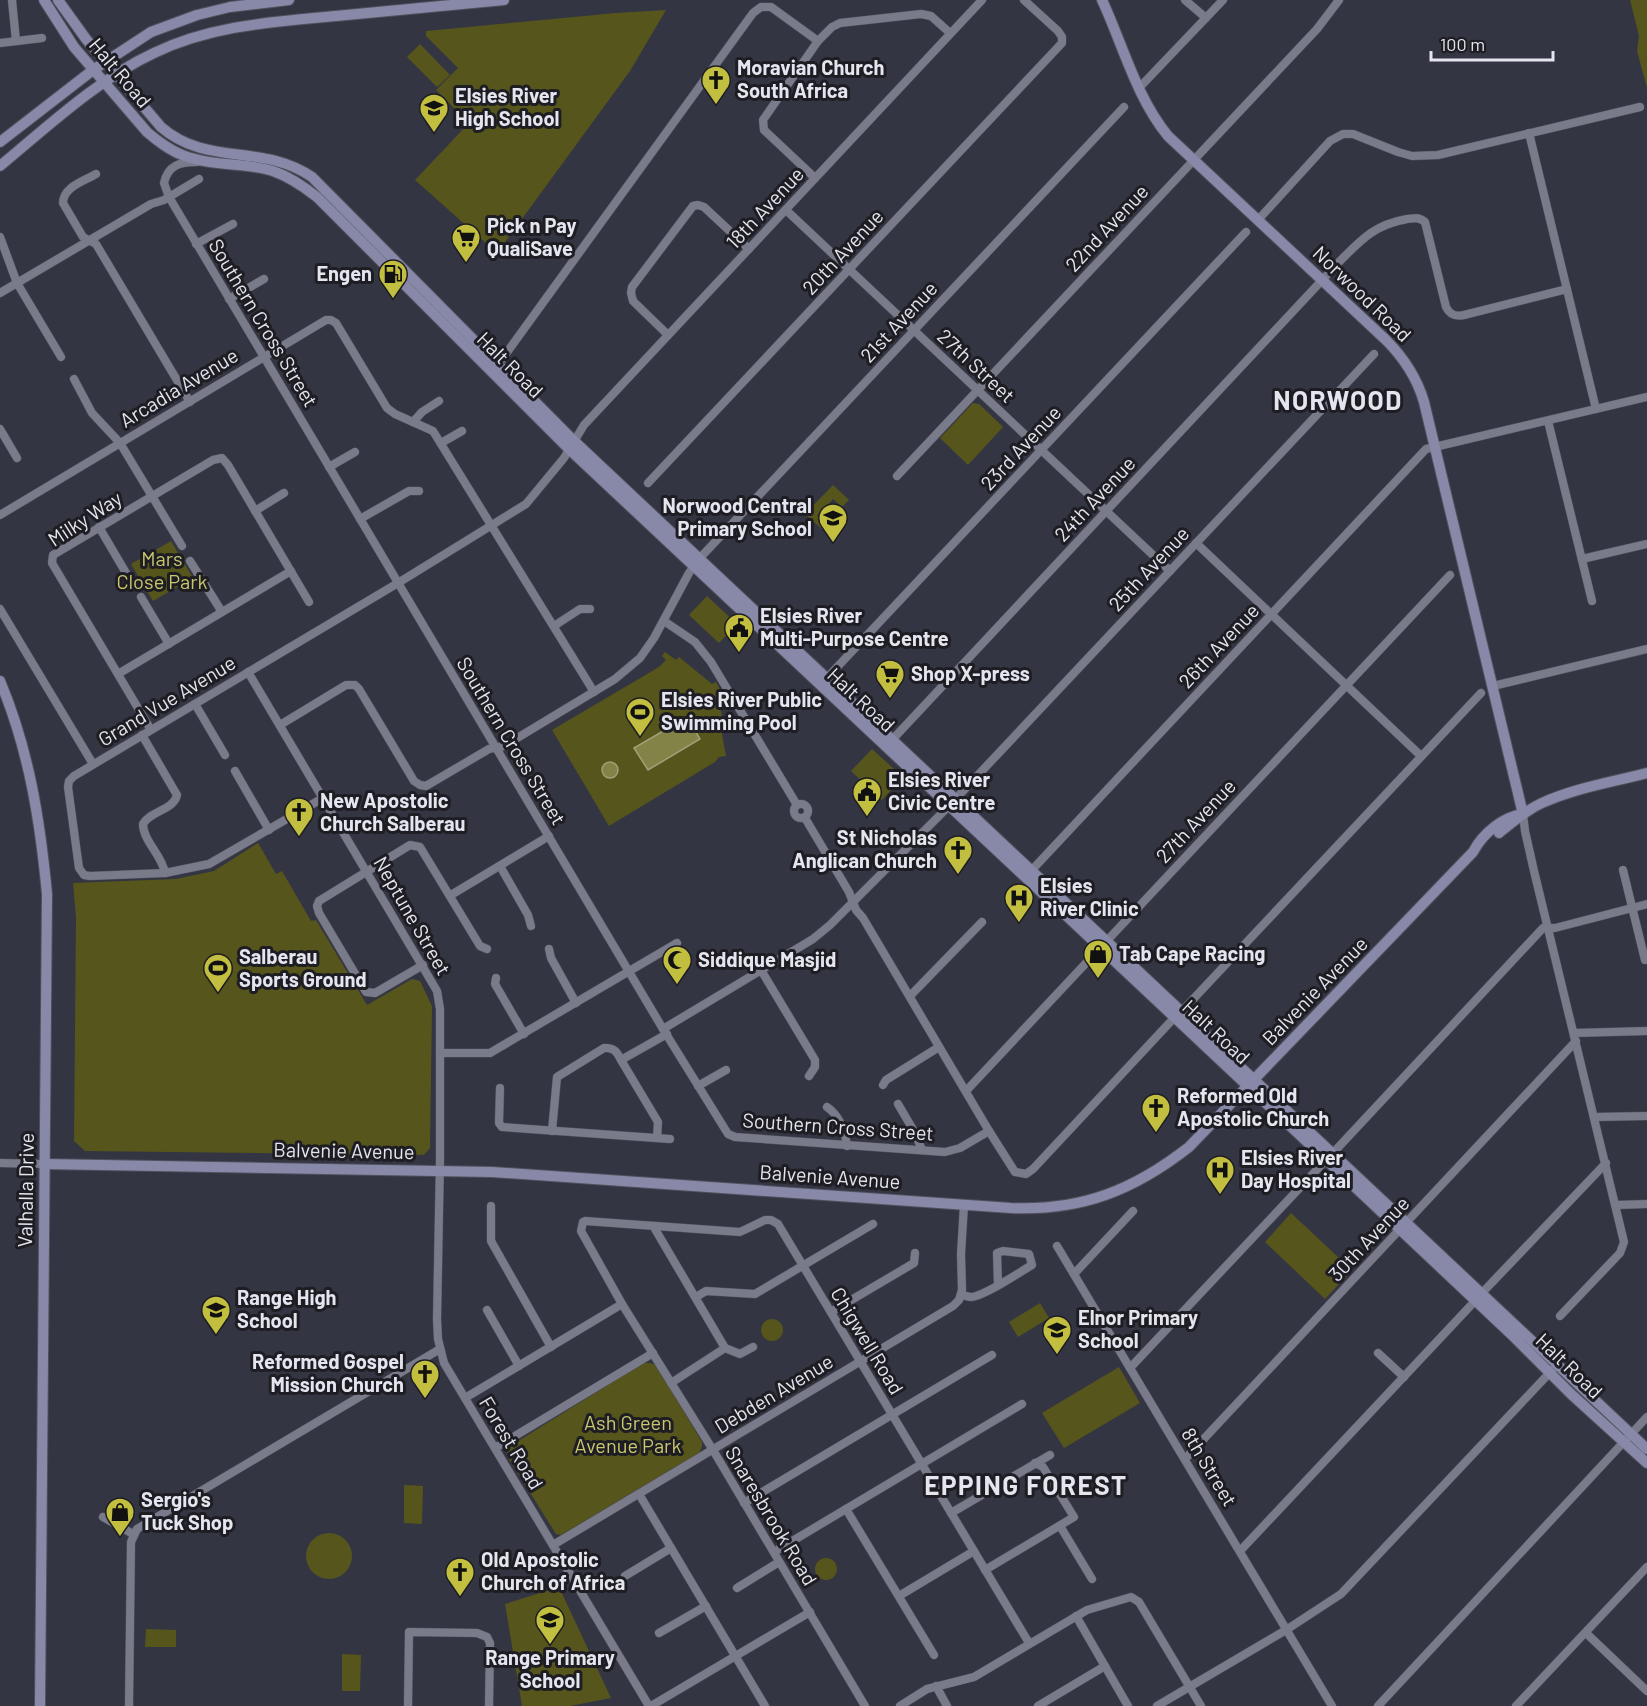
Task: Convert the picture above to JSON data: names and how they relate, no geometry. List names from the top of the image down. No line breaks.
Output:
{"streets":{"street":["Halt Road","18th Avenue","22nd Avenue","20th Avenue","Norwood Road","21st Avenue","Southern Cross Street","27th Street","Arcadia Avenue","23rd Avenue","24th Avenue","Milky Way","25th Avenue","26th Avenue","Grand Vue Avenue","27th Avenue","Neptune Street","Balvenie Avenue","Valhalla Drive","30th Avenue","Chigwell Road","Debden Avenue","Forest Road","8th Street","Snaresbrook Road"]},"crossings":[["Halt Road","18th Avenue"],["Halt Road","21st Avenue"],["Halt Road","23rd Avenue"],["Halt Road","24th Avenue"],["Halt Road","25th Avenue"],["Halt Road","26th Avenue"],["Halt Road","Grand Vue Avenue"],["Halt Road","27th Avenue"],["Halt Road","Balvenie Avenue"],["Halt Road","30th Avenue"],["18th Avenue","27th Street"],["18th Avenue","Grand Vue Avenue"],["22nd Avenue","Norwood Road"],["22nd Avenue","27th Street"],["20th Avenue","27th Street"],["Norwood Road","24th Avenue"],["Norwood Road","26th Avenue"],["Norwood Road","Balvenie Avenue"],["21st Avenue","Southern Cross Street"],["21st Avenue","27th Street"],["21st Avenue","Arcadia Avenue"],["21st Avenue","Neptune Street"],["Southern Cross Street","Arcadia Avenue"],["Southern Cross Street","25th Avenue"],["Southern Cross Street","Grand Vue Avenue"],["27th Street","23rd Avenue"],["27th Street","24th Avenue"],["27th Street","25th Avenue"],["Arcadia Avenue","Grand Vue Avenue"],["Milky Way","Grand Vue Avenue"],["Grand Vue Avenue","Neptune Street"],["Neptune Street","Balvenie Avenue"],["Neptune Street","Forest Road"],["Balvenie Avenue","Valhalla Drive"],["Balvenie Avenue","Forest Road"],["30th Avenue","8th Street"],["Chigwell Road","Debden Avenue"],["Chigwell Road","Snaresbrook Road"],["Debden Avenue","Forest Road"],["Debden Avenue","Snaresbrook Road"]],"districts":["NORWOOD","EPPING FOREST"],"parks":["Mars Close Park","Ash Green Avenue Park"],"places":{"church":["Moravian Church South Africa","New Apostolic Church Salberau","St Nicholas Anglican Church","Reformed Old Apostolic Church","Reformed Gospel Mission Church","Old Apostolic Church of Africa"],"school or university":["Elsies River High School","Norwood Central Primary School","Range High School","Elnor Primary School","Range Primary School"],"supermarket":["Pick n Pay QualiSave","Shop X-press"],"fuel station":["Engen"],"public building":["Elsies River Multi-Purpose Centre","Elsies River Civic Centre"],"sports":["Elsies River Public Swimming Pool","Salberau Sports Ground"],"hospital":["Elsies River Clinic","Elsies River Day Hospital"],"shop":["Tab Cape Racing","Sergio's Tuck Shop"],"mosque":["Siddique Masjid"]},"scale_bar":"100 m"}
